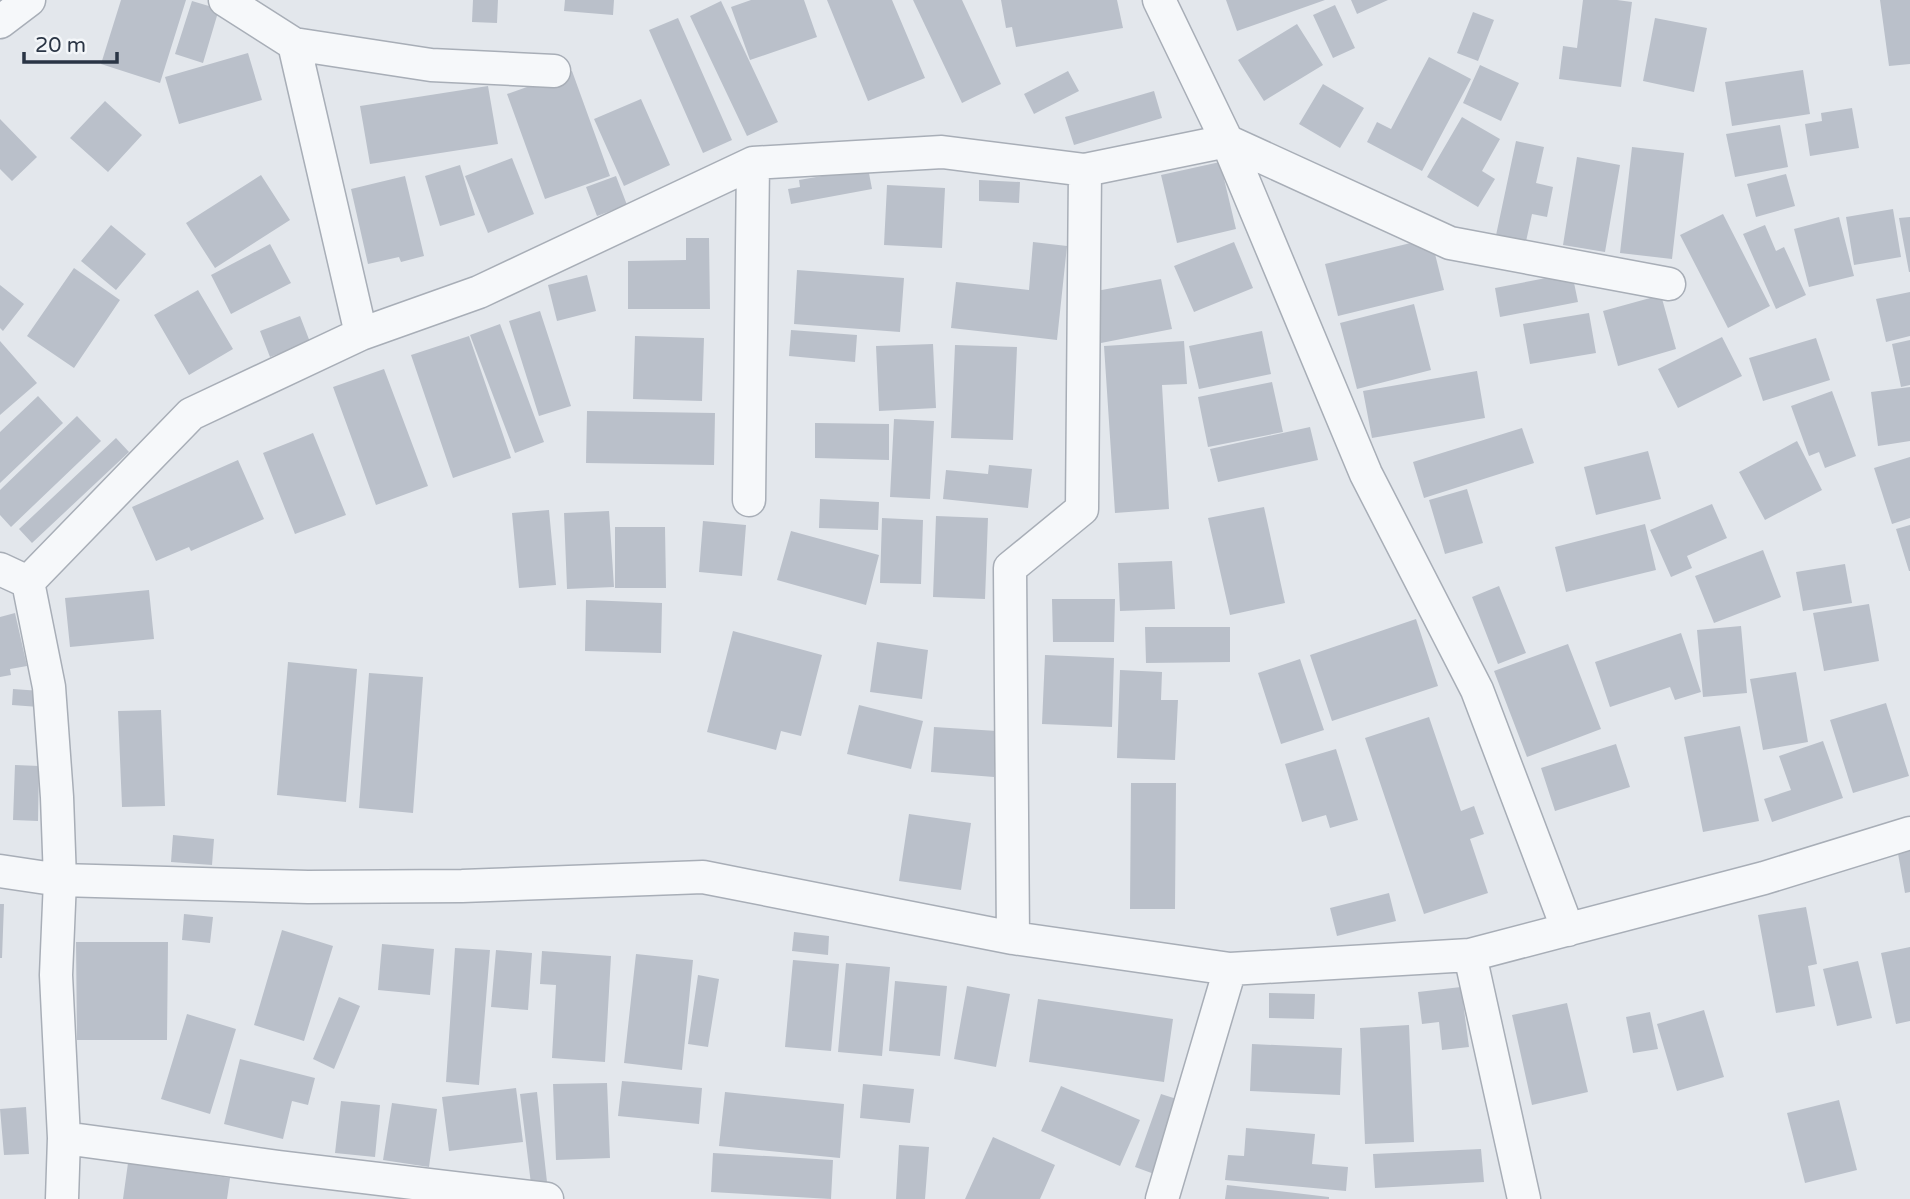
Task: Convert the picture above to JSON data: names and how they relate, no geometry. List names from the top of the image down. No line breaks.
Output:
{"scale_bar":"20 m"}
